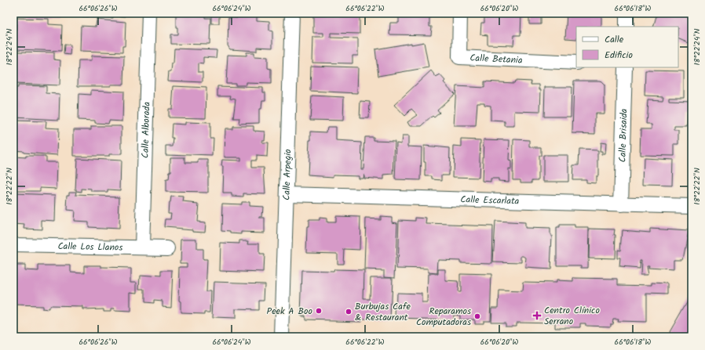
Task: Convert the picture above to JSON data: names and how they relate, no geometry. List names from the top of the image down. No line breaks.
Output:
{"streets":{"street":["Calle Betania","Calle Alborada","Calle Brisaida","Calle Arpegio","Calle Escarlata","Calle Los Llanos"]},"crossings":[["Calle Alborada","Calle Los Llanos"],["Calle Brisaida","Calle Escarlata"],["Calle Arpegio","Calle Escarlata"]],"places":{"other":["Peek A Boo","Burbujas Cafe & Restaurant","Reparamos Computadoras"],"health":["Centro Clínico Serrano"]},"legend":["Calle","Edificio"],"coordinates":["66°06'26\"W","66°06'24\"W","66°06'22\"W","66°06'20\"W","66°06'18\"W","18°22'24\"N","18°22'22\"N"]}
